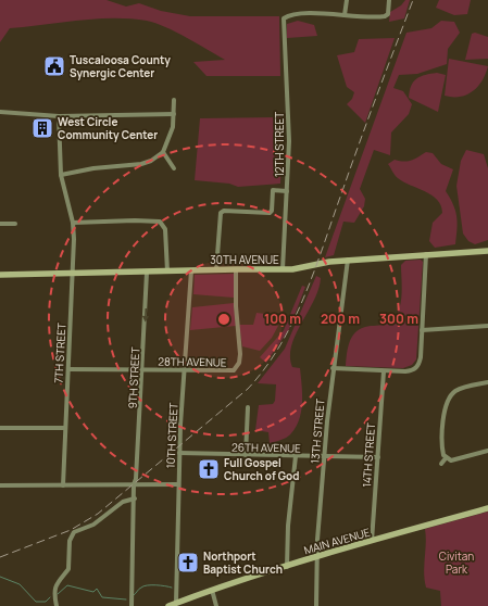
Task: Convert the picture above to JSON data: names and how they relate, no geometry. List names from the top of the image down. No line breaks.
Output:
{"streets":{"street":["12TH STREET","30TH AVENUE","7TH STREET","28TH AVENUE","9TH STREET","13TH STREET","10TH STREET","26TH AVENUE","14TH STREET","MAIN AVENUE"]},"crossings":[["12TH STREET","30TH AVENUE"],["30TH AVENUE","7TH STREET"],["30TH AVENUE","28TH AVENUE"],["30TH AVENUE","9TH STREET"],["30TH AVENUE","13TH STREET"],["30TH AVENUE","10TH STREET"],["7TH STREET","28TH AVENUE"],["28TH AVENUE","9TH STREET"],["28TH AVENUE","10TH STREET"],["13TH STREET","26TH AVENUE"],["13TH STREET","MAIN AVENUE"],["10TH STREET","26TH AVENUE"],["10TH STREET","MAIN AVENUE"],["26TH AVENUE","14TH STREET"],["14TH STREET","MAIN AVENUE"]],"one_way":["9TH STREET"],"parks":["Civitan Park"],"places":{"public building":["Tuscaloosa County Synergic Center"],"building":["West Circle Community Center"],"church":["Full Gospel Church of God","Northport Baptist Church"]},"rings":["100 m","200 m","300 m"]}
